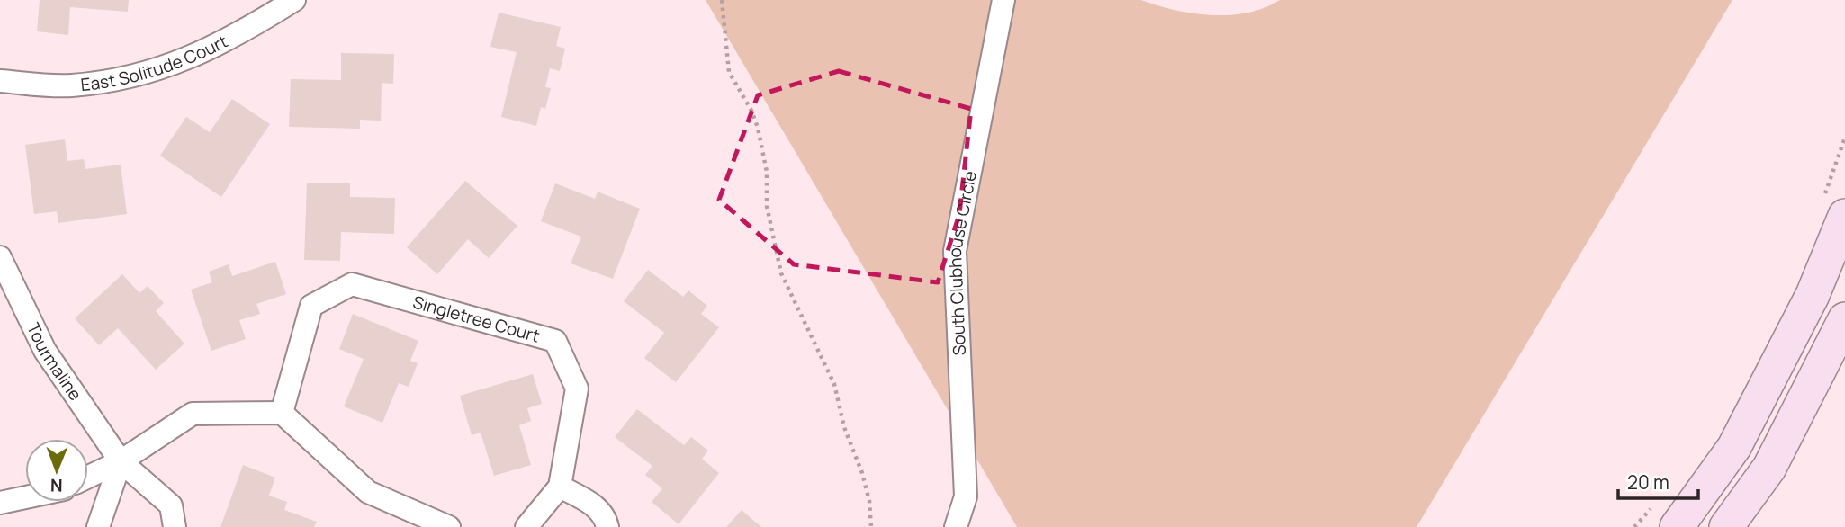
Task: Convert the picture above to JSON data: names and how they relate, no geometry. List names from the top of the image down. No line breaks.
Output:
{"streets":{"street":["East Solitude Court","South Clubhouse Circle","Singletree Court","Tourmaline"]},"scale_bar":"20 m","north":"bottom"}
